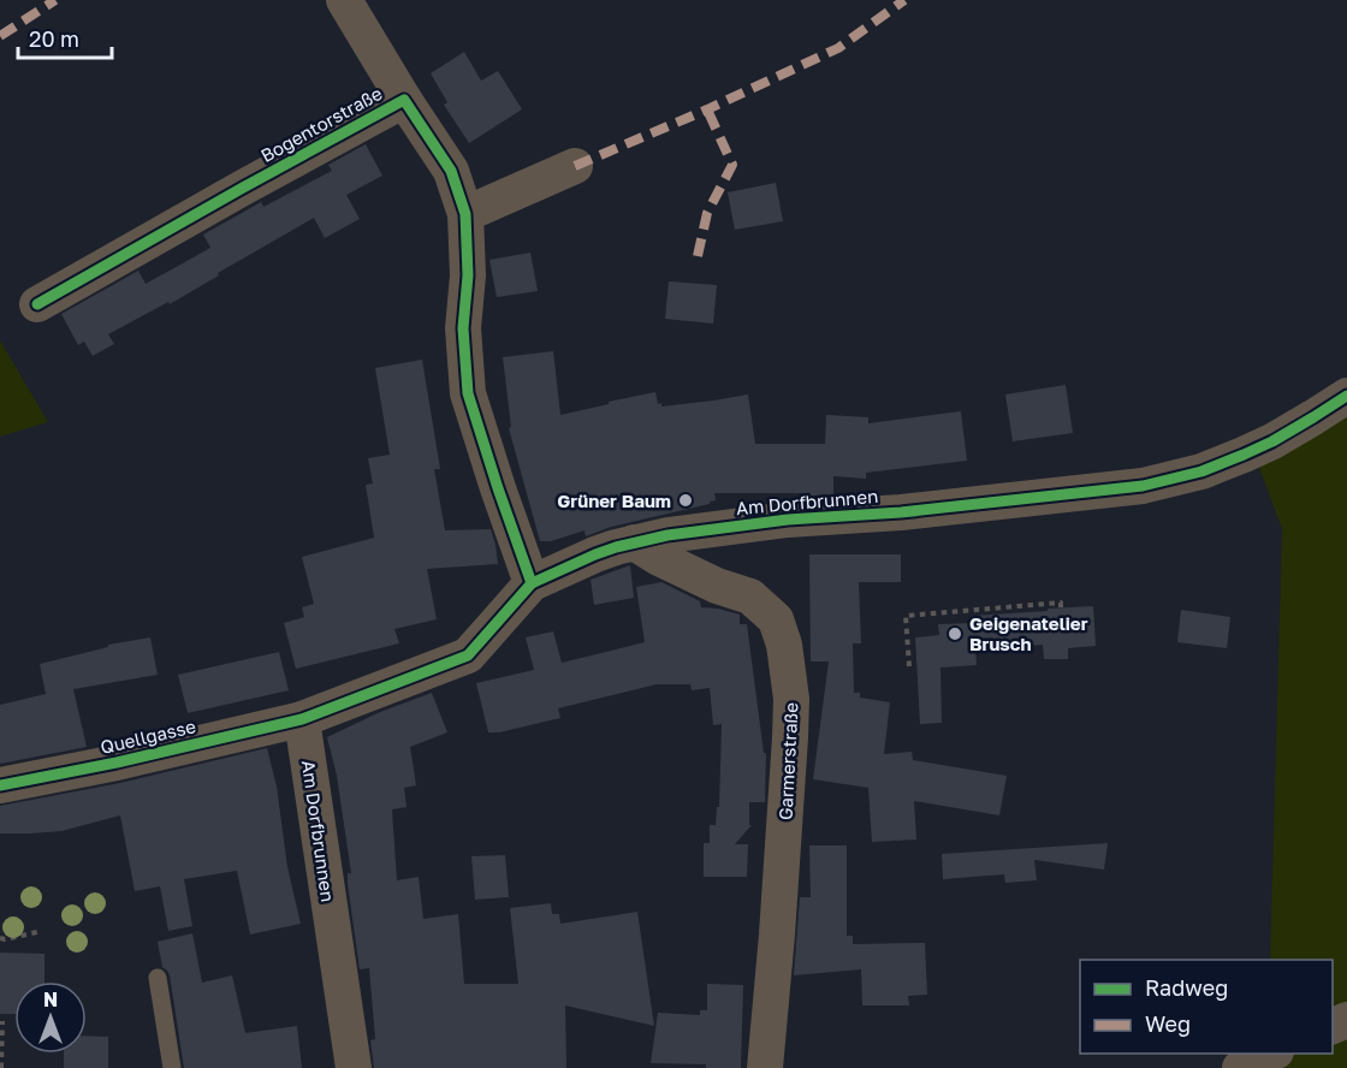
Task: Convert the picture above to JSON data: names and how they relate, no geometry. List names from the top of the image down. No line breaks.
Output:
{"streets":{"street":["Bogentorstraße","Am Dorfbrunnen","Quellgasse","Garmerstraße"]},"crossings":[["Bogentorstraße","Am Dorfbrunnen"],["Am Dorfbrunnen","Quellgasse"],["Am Dorfbrunnen","Garmerstraße"]],"places":["Grüner Baum","Geigenatelier Brusch"],"legend":["Radweg","Weg"],"scale_bar":"20 m","north":"top"}
